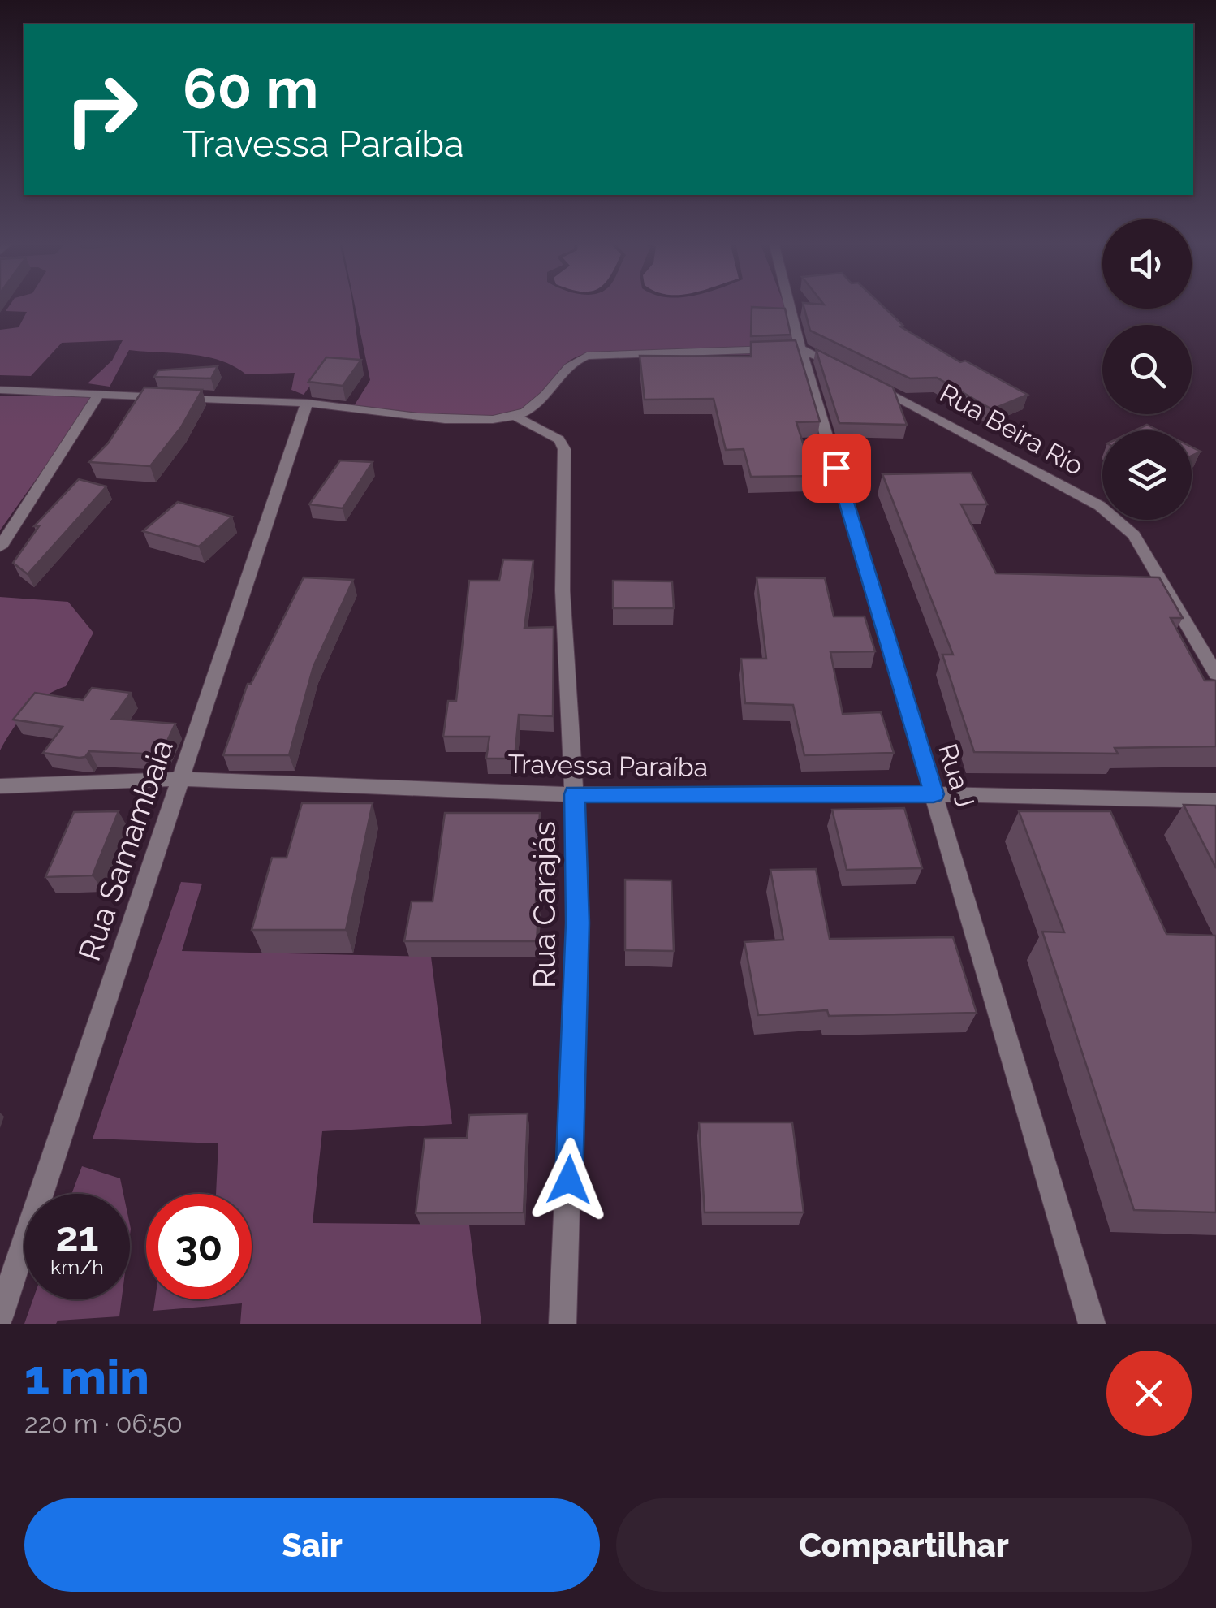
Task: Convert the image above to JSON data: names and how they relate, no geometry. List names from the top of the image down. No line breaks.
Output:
{"streets":{"street":["Rua Beira Rio","Travessa Paraíba","Rua J","Rua Samambaia","Rua Carajás"]},"crossings":[["Travessa Paraíba","Rua J"],["Travessa Paraíba","Rua Samambaia"],["Travessa Paraíba","Rua Carajás"]],"page":{"turn":["60 m","Travessa Paraíba"],"speed":"21 km/h","limit":"30","heading":["1 min","220 m · 06:50"],"buttons":["Sair","Compartilhar"]}}
